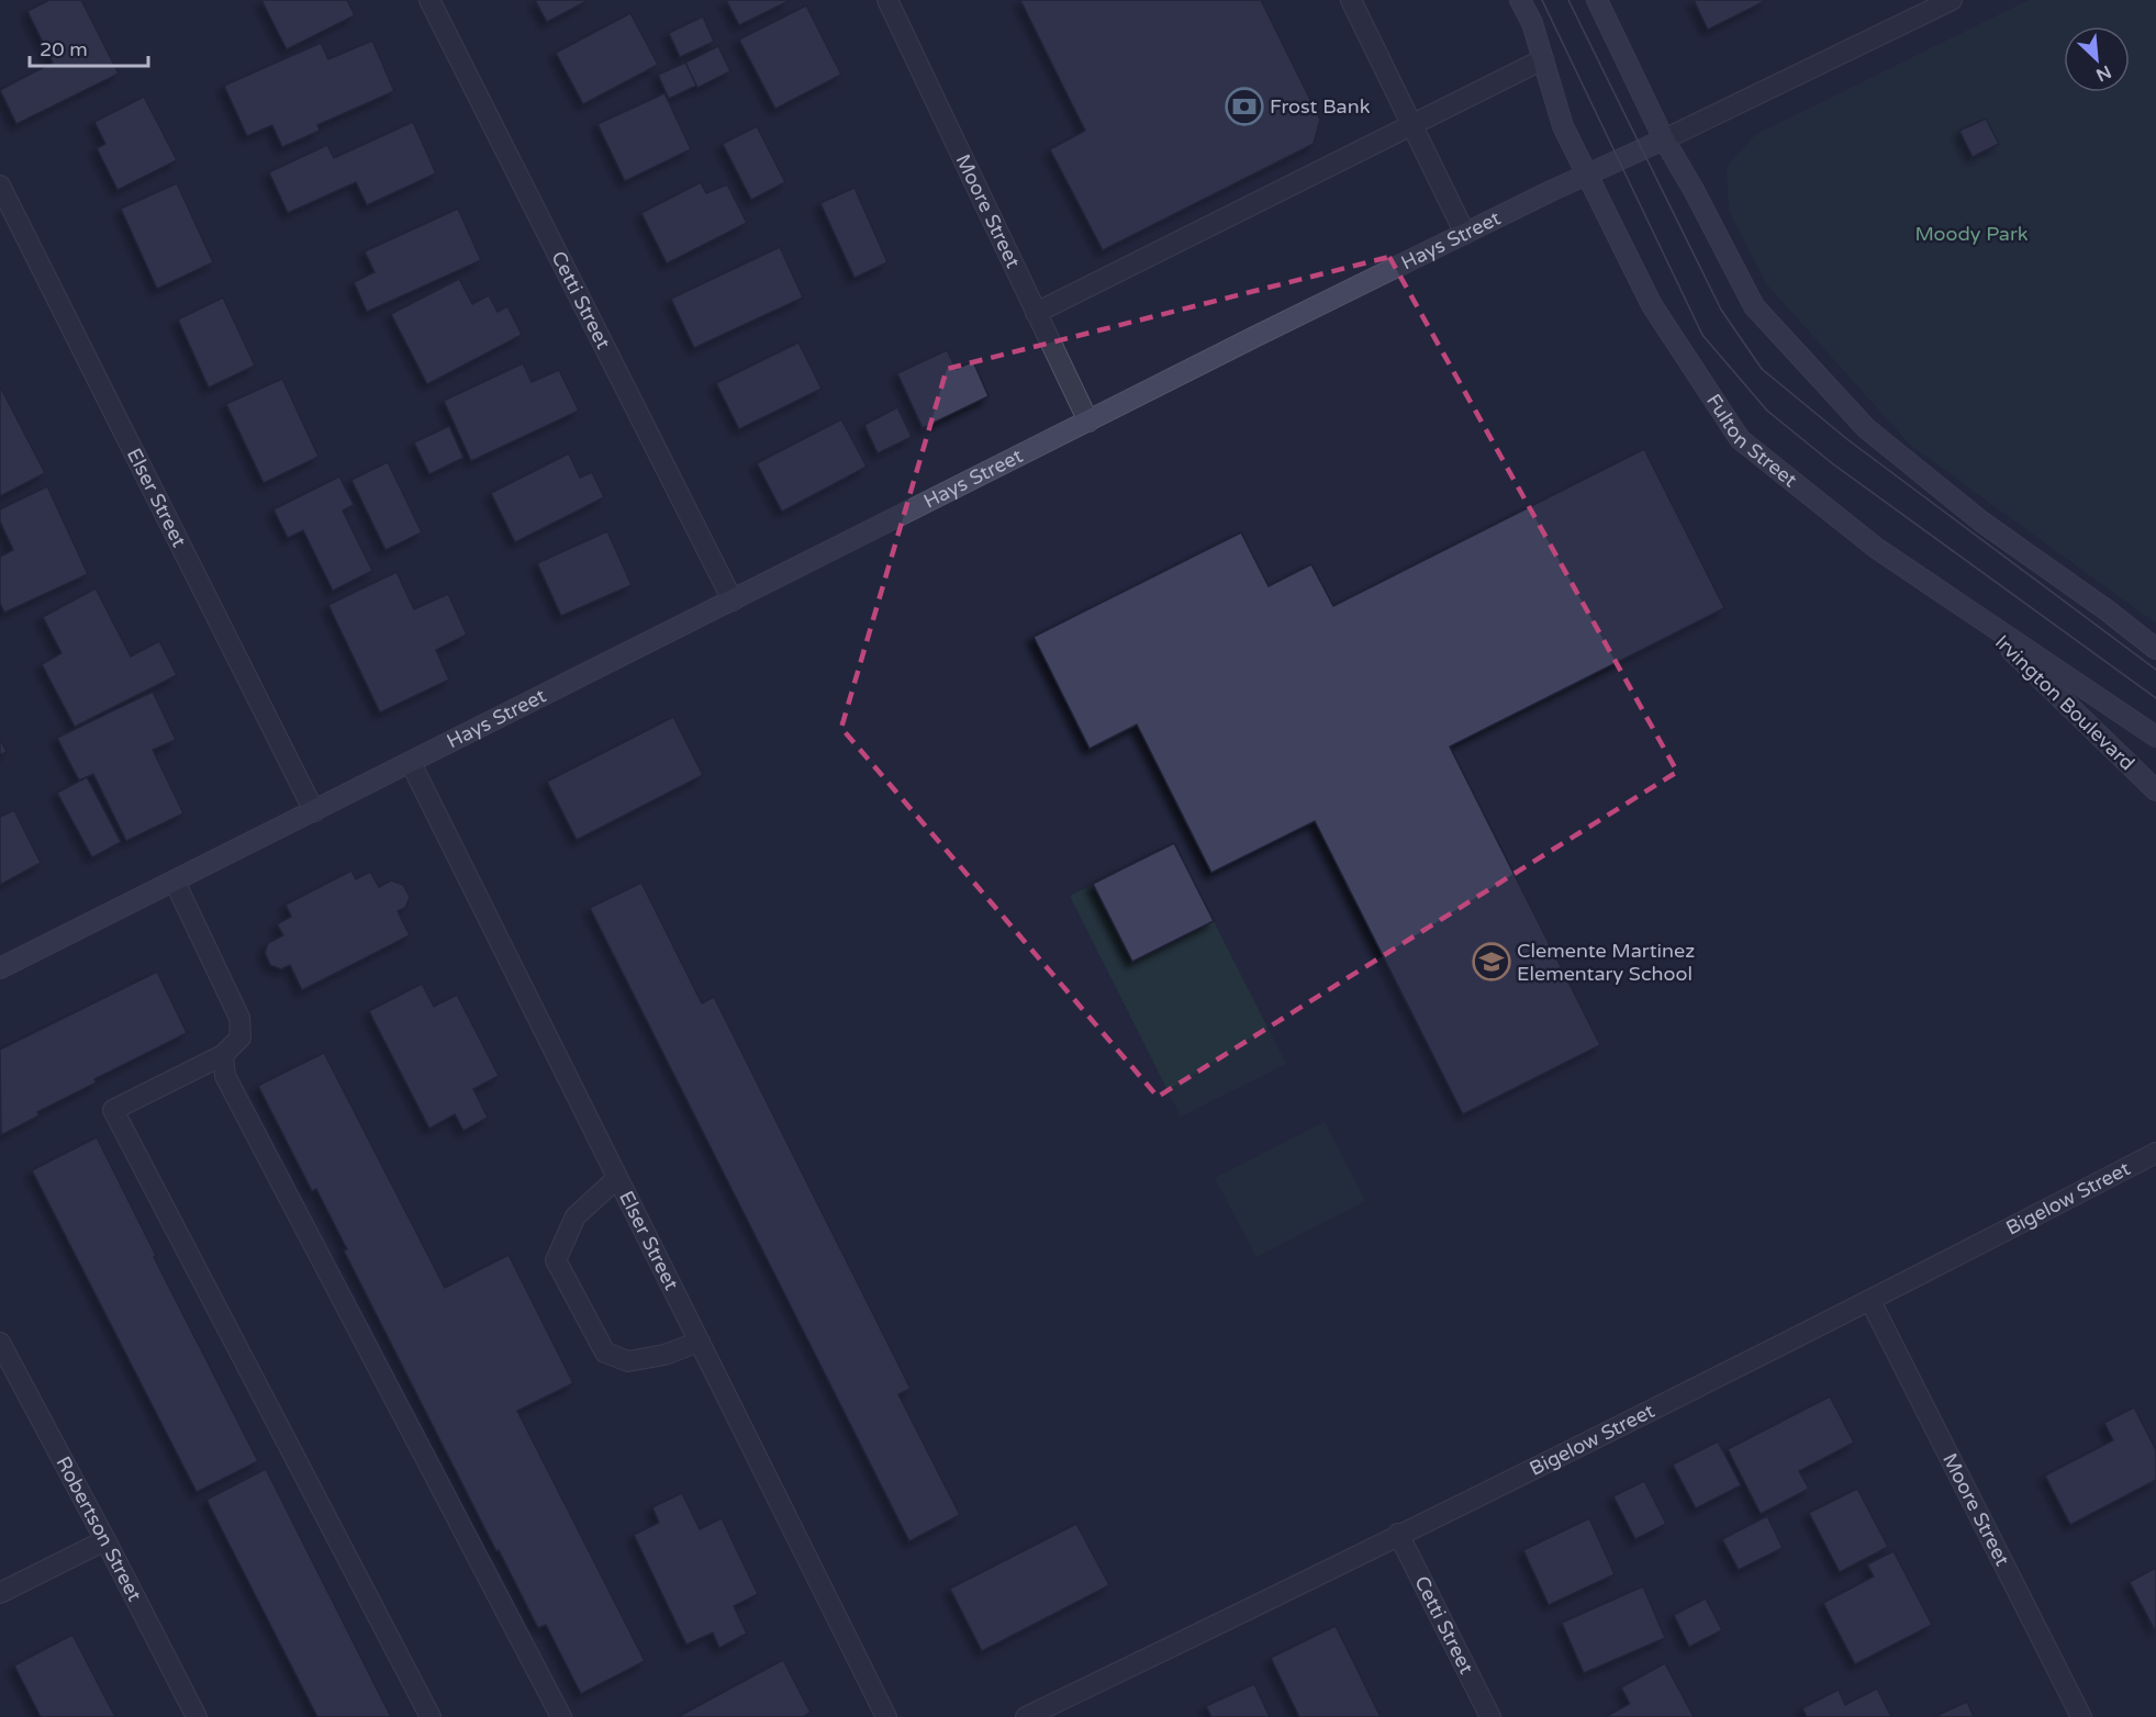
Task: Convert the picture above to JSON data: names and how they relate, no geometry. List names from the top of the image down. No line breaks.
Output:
{"streets":{"main road":["Hays Street","Fulton Street","Irvington Boulevard"],"street":["Moore Street","Cetti Street","Elser Street","Bigelow Street","Robertson Street"]},"crossings":[["Moore Street","Hays Street"],["Moore Street","Bigelow Street"],["Hays Street","Cetti Street"],["Hays Street","Fulton Street"],["Hays Street","Elser Street"],["Cetti Street","Bigelow Street"],["Fulton Street","Irvington Boulevard"]],"parks":["Moody Park"],"places":{"bank":["Frost Bank"],"school or university":["Clemente Martinez Elementary School"]},"scale_bar":"20 m","north":"bottom right"}
